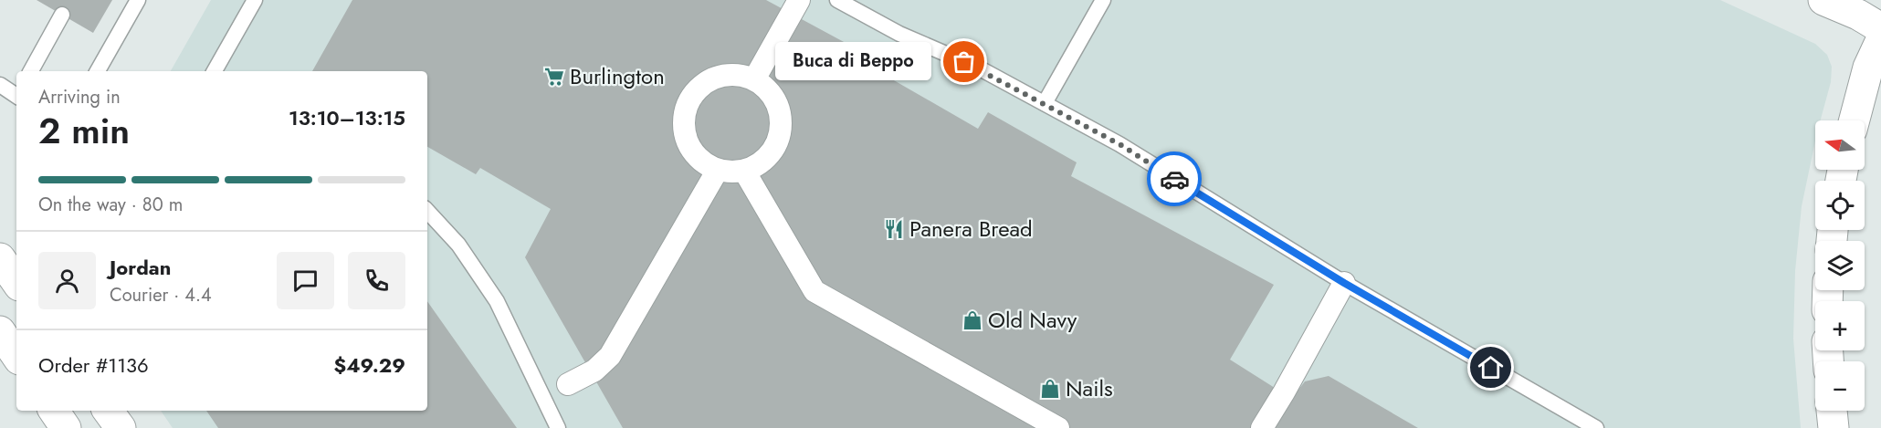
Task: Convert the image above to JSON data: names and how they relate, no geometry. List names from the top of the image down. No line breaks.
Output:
{"places":{"other":["Buca di Beppo"],"supermarket":["Burlington"],"restaurant":["Panera Bread"],"shop":["Old Navy","Nails"]},"north":"left","page":{"bubble":"Buca di Beppo","heading":["2 min","Arriving in","13:10–13:15"],"panel":["Jordan","Courier · 4.4","Order #1136","$49.29"],"map_buttons":["+","−"],"bar":"On the way · 80 m"}}
